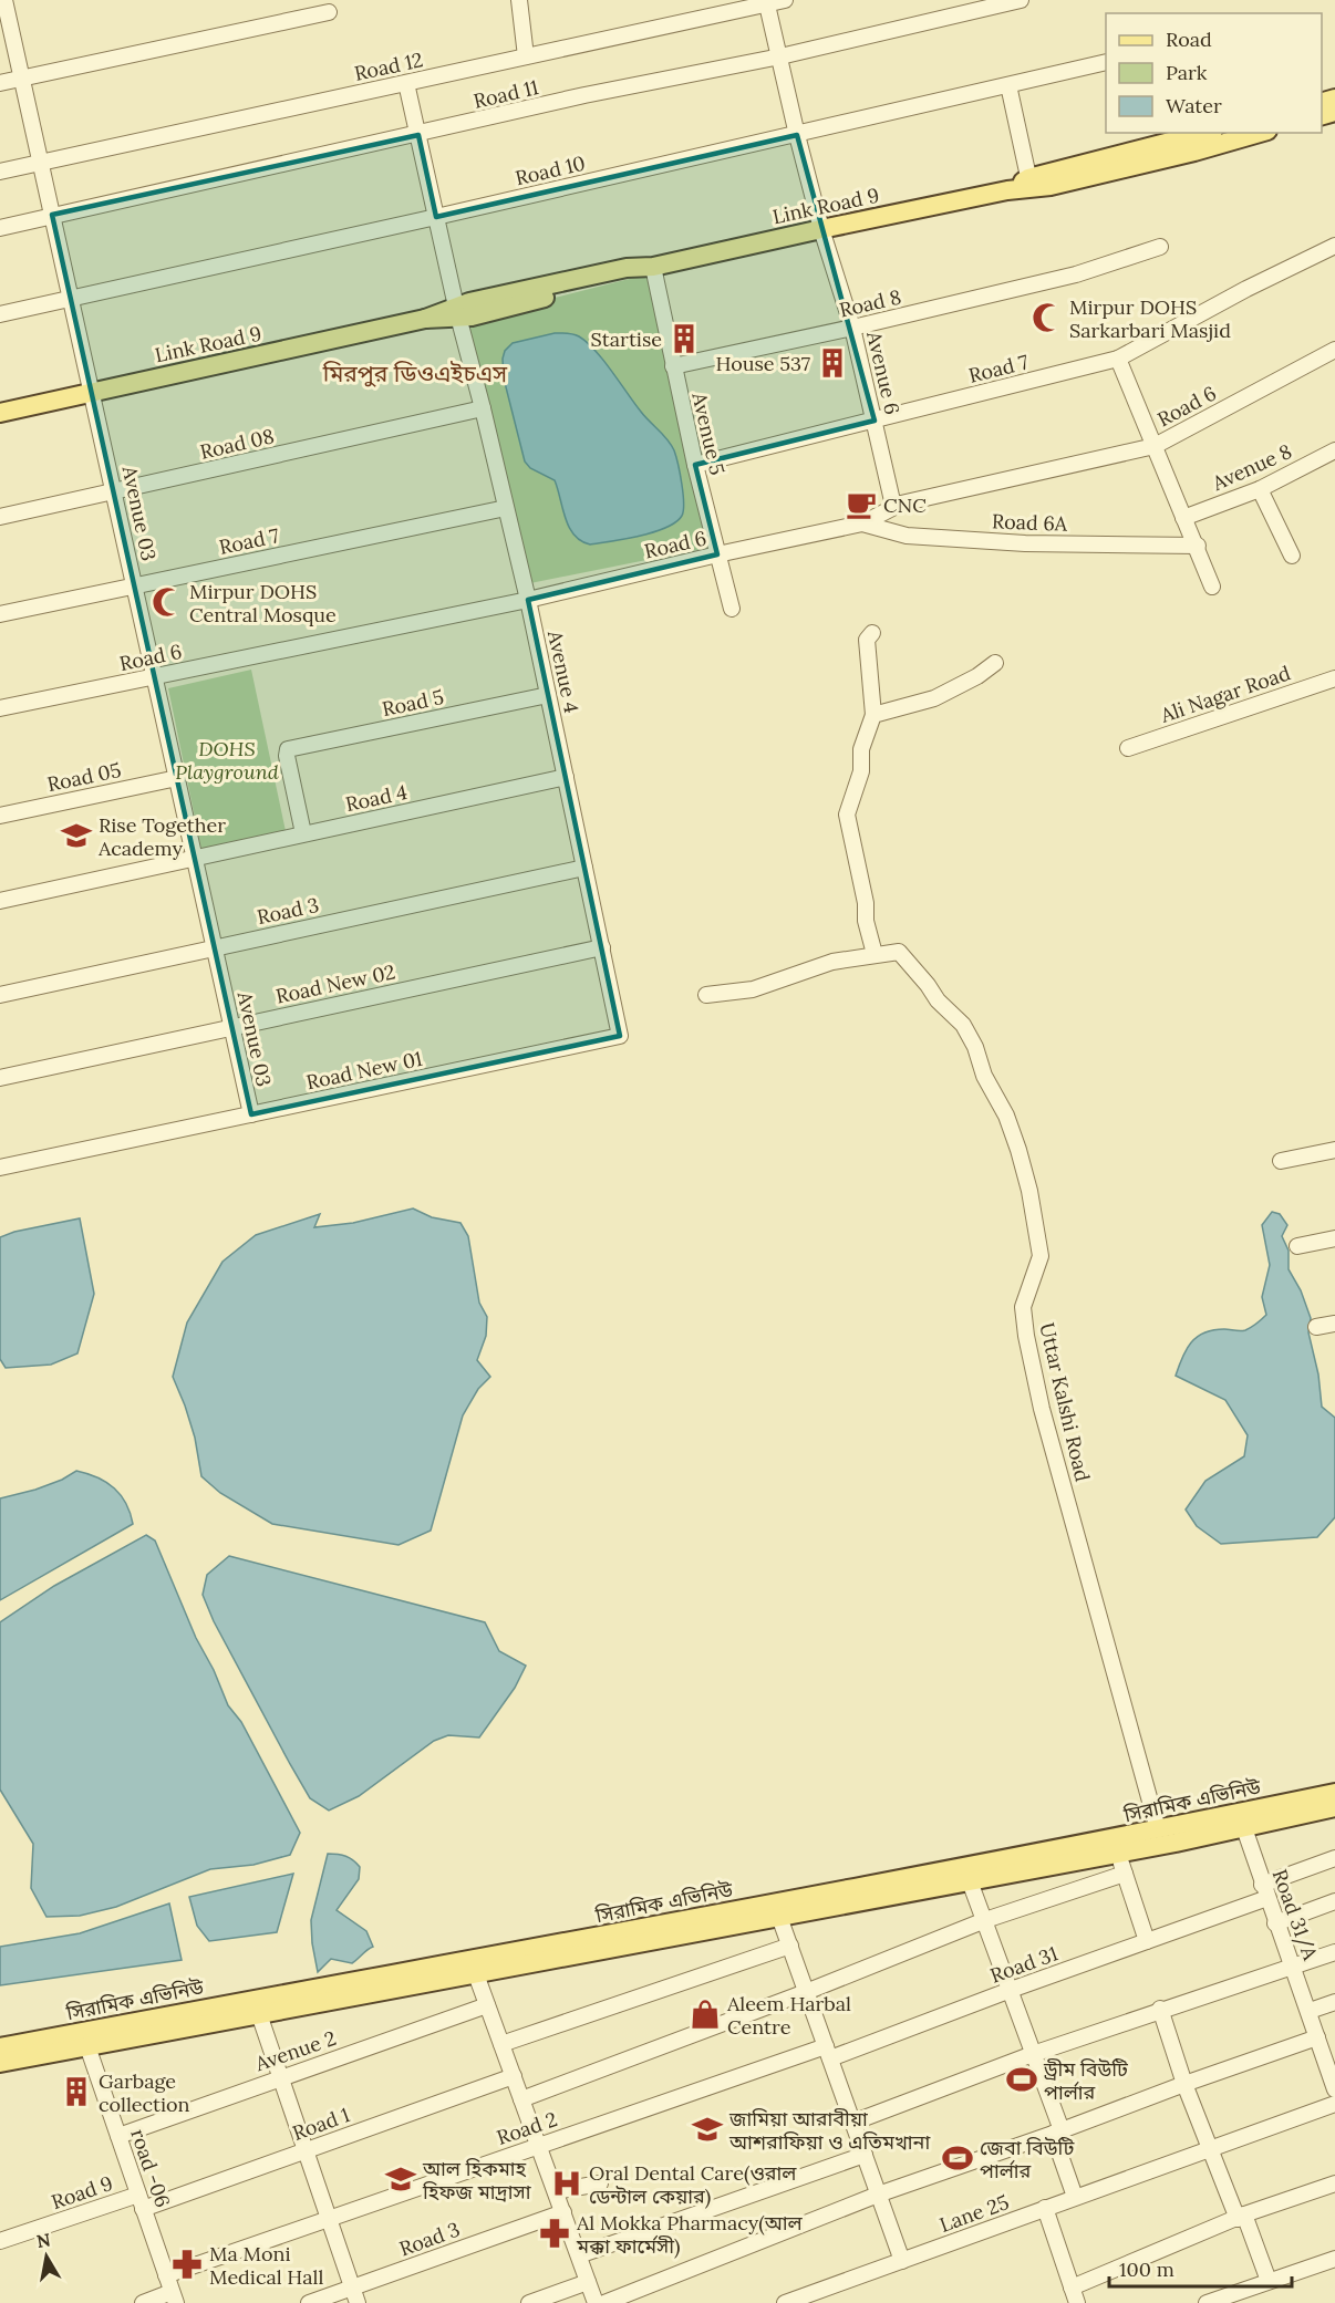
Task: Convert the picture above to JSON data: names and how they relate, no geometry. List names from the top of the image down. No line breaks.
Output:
{"streets":{"main road":["Link Road 9","সিরামিক এভিনিউ"],"street":["Road 12","Road 11","Road 10","Road 8","Road 7","Avenue 6","Road 6","Avenue 5","Road 08","Avenue 8","Avenue 03","Road 6A","Avenue 4","Ali Nagar Road","Road 5","Road 05","Road 4","Road 3","Road New 02","Road New 01","Uttar Kalshi Road","Road 31/A","Road 31","Avenue 2","Road 1","Road 2","road -06","Road 9","Lane 25"]},"crossings":[["Road 12","Avenue 6"],["Road 12","Avenue 03"],["Road 12","Avenue 4"],["Road 11","Avenue 6"],["Road 11","Avenue 03"],["Road 11","Avenue 4"],["Road 10","Avenue 6"],["Road 10","Avenue 03"],["Road 10","Avenue 4"],["Link Road 9","Avenue 6"],["Link Road 9","Avenue 5"],["Link Road 9","Avenue 03"],["Link Road 9","Avenue 4"],["Road 8","Avenue 6"],["Road 8","Avenue 5"],["Road 7","Avenue 6"],["Road 7","Avenue 5"],["Road 7","Avenue 03"],["Road 7","Avenue 4"],["Avenue 6","Road 6"],["Road 6","Avenue 5"],["Road 6","Avenue 03"],["Road 6","Road 6A"],["Road 6","Avenue 4"],["Road 08","Avenue 03"],["Road 08","Avenue 4"],["Avenue 03","Road 05"],["Avenue 03","Road 4"],["Avenue 03","Road 3"],["Avenue 03","Road New 02"],["Avenue 03","Road New 01"],["Avenue 4","Road 5"],["Avenue 4","Road 4"],["Avenue 4","Road 3"],["Avenue 4","Road New 02"],["Avenue 4","Road New 01"],["Road 5","Road 4"],["Uttar Kalshi Road","সিরামিক এভিনিউ"],["সিরামিক এভিনিউ","Road 31/A"],["সিরামিক এভিনিউ","road -06"],["Road 31/A","Road 31"],["Road 31","Road 2"],["Avenue 2","road -06"],["Road 1","road -06"],["Road 1","Road 9"],["Road 2","road -06"],["road -06","Road 9"]],"districts":["মিরপুর ডিওএইচএস"],"parks":["DOHS Playground"],"places":{"mosque":["Mirpur DOHS Sarkarbari Masjid","Mirpur DOHS Central Mosque"],"building":["Startise","House 537","Garbage collection"],"cafe":["CNC"],"school or university":["Rise Together Academy","জামিয়া আরাবীয়া আশরাফিয়া ও এতিমখানা","আল হিকমাহ হিফজ মাদ্রাসা"],"shop":["Aleem Harbal Centre"],"sports":["ড্রীম বিউটি পার্লার","জেবা বিউটি পার্লার"],"hospital":["Oral Dental Care(ওরাল ডেন্টাল কেয়ার)"],"pharmacy":["Al Mokka Pharmacy(আল মক্কা ফার্মেসী)","Ma Moni Medical Hall"]},"legend":["Road","Park","Water"],"scale_bar":"100 m","north":"top"}
